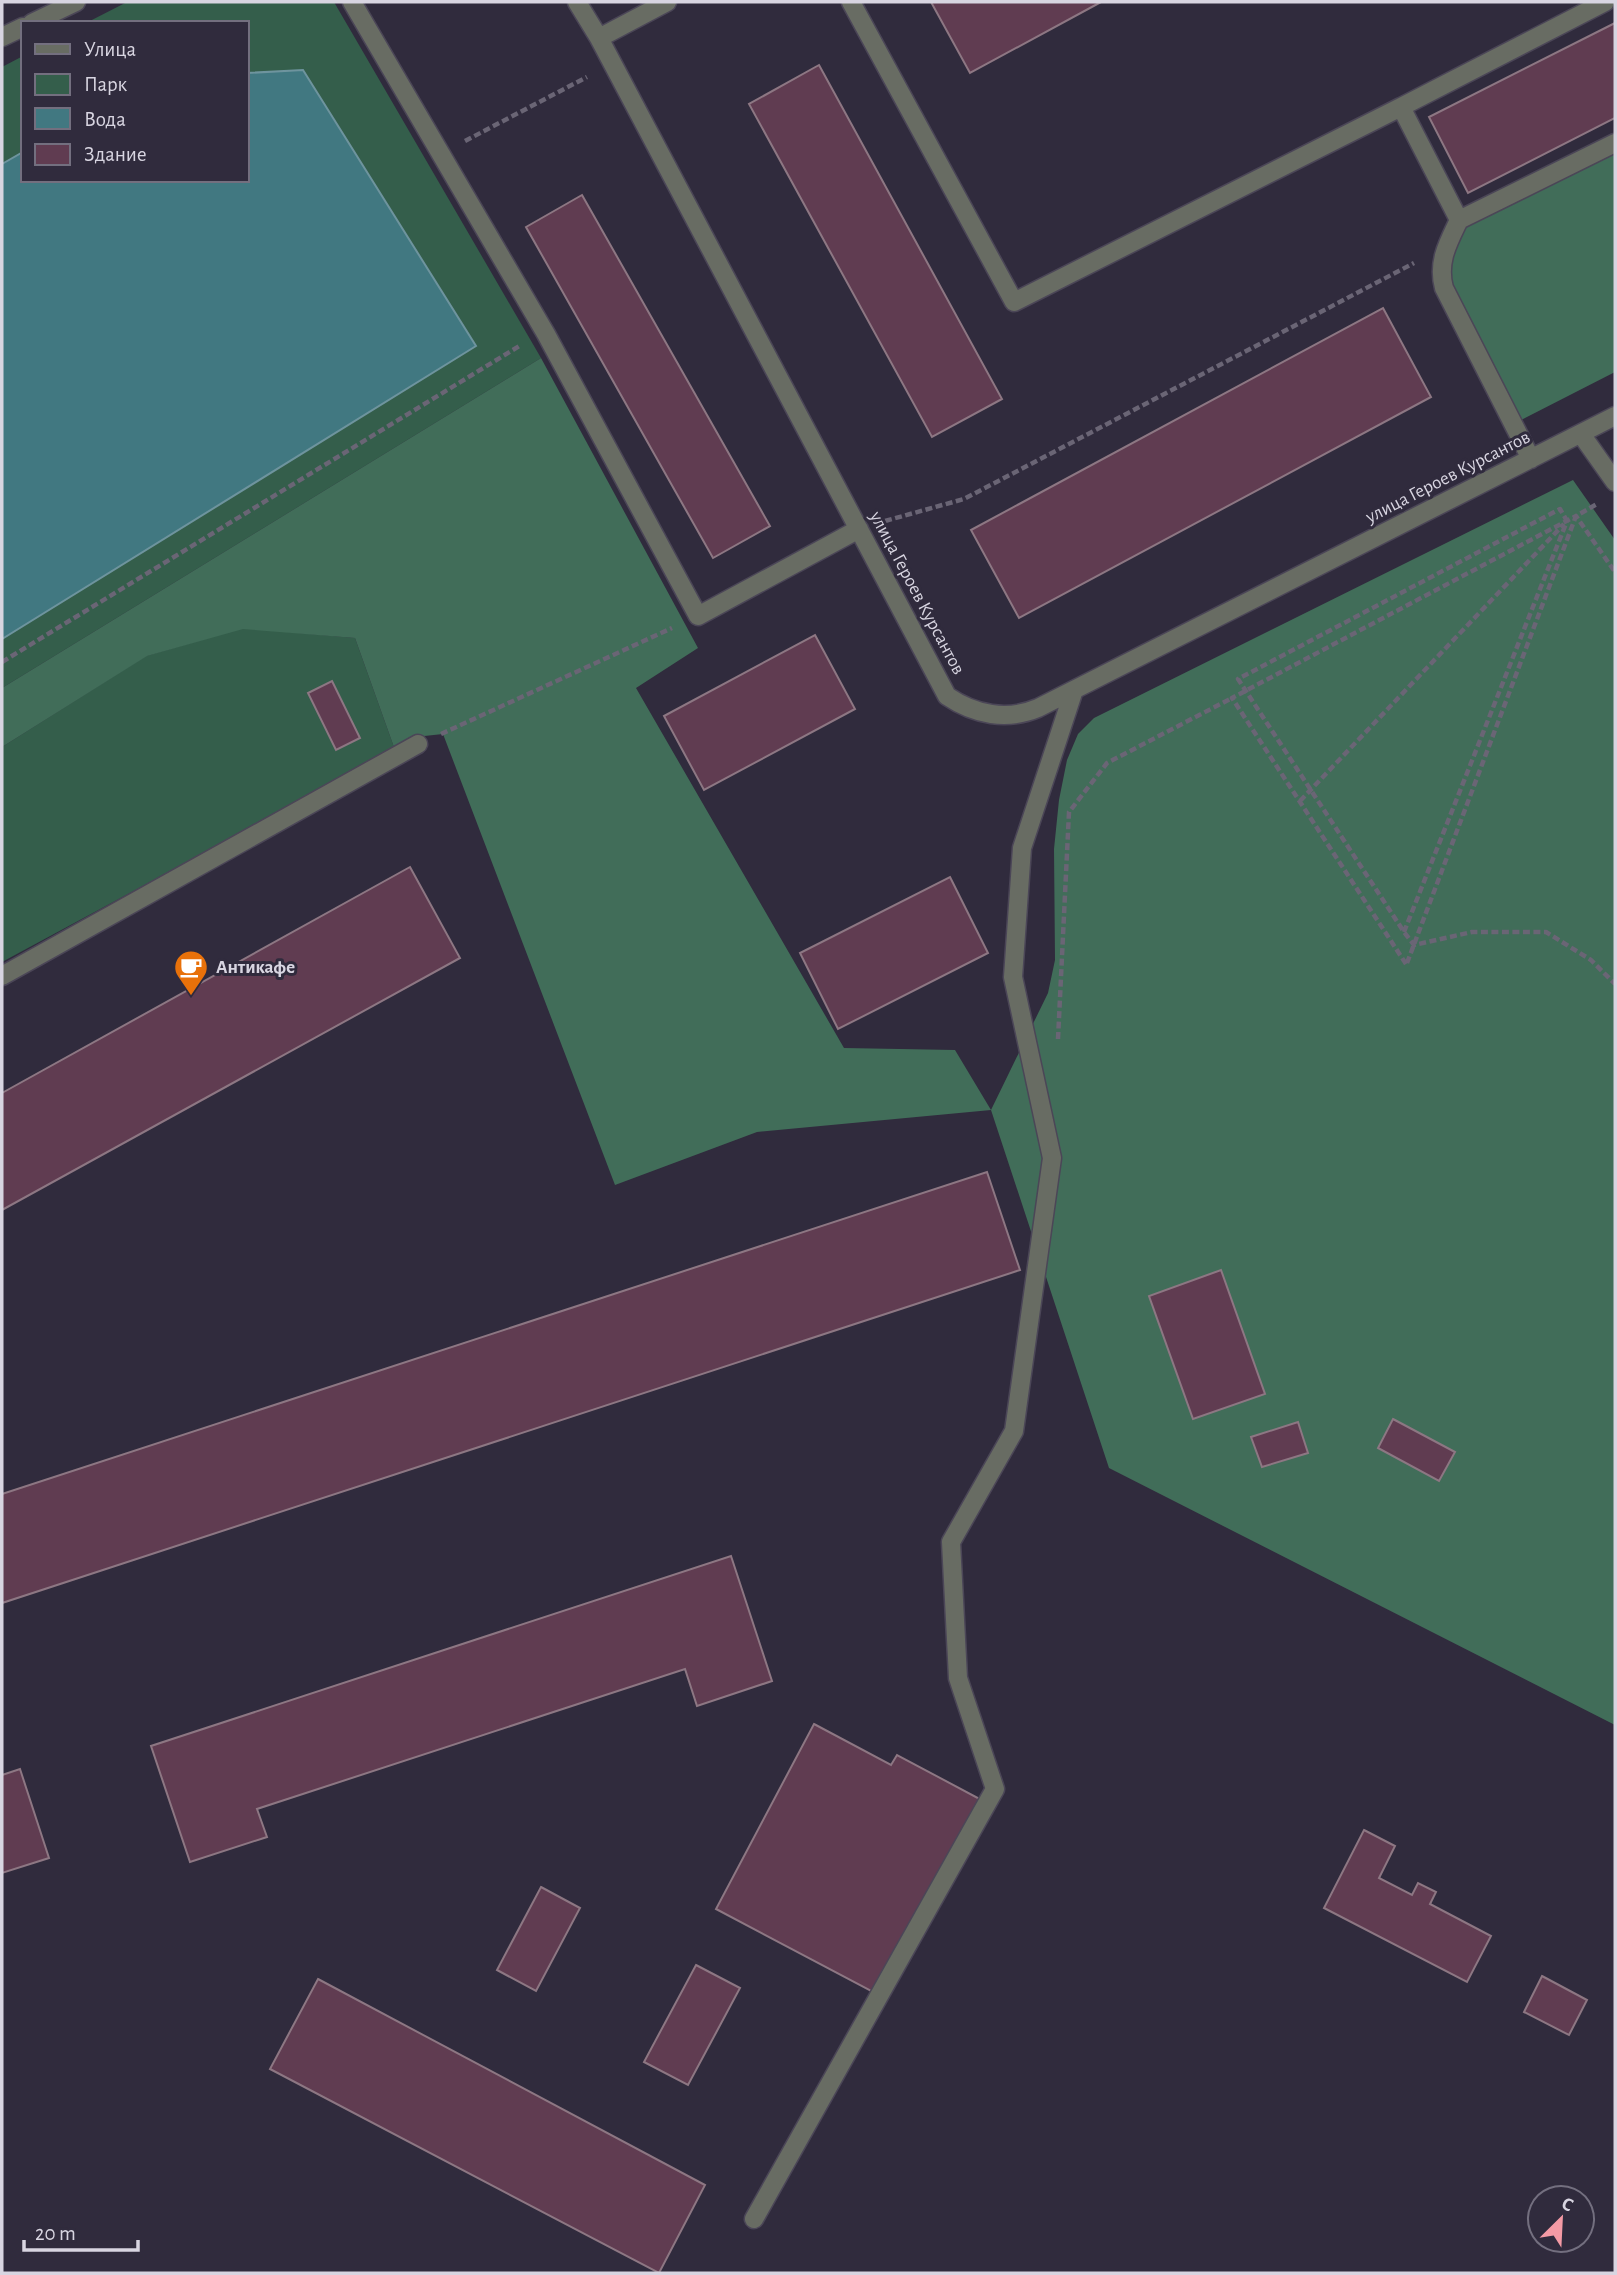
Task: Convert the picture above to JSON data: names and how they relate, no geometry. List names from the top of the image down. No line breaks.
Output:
{"streets":{"street":["улица Героев Курсантов"]},"places":{"cafe":["Антикафе"]},"legend":["Улица","Парк","Вода","Здание"],"scale_bar":"20 m","north":"top right"}
